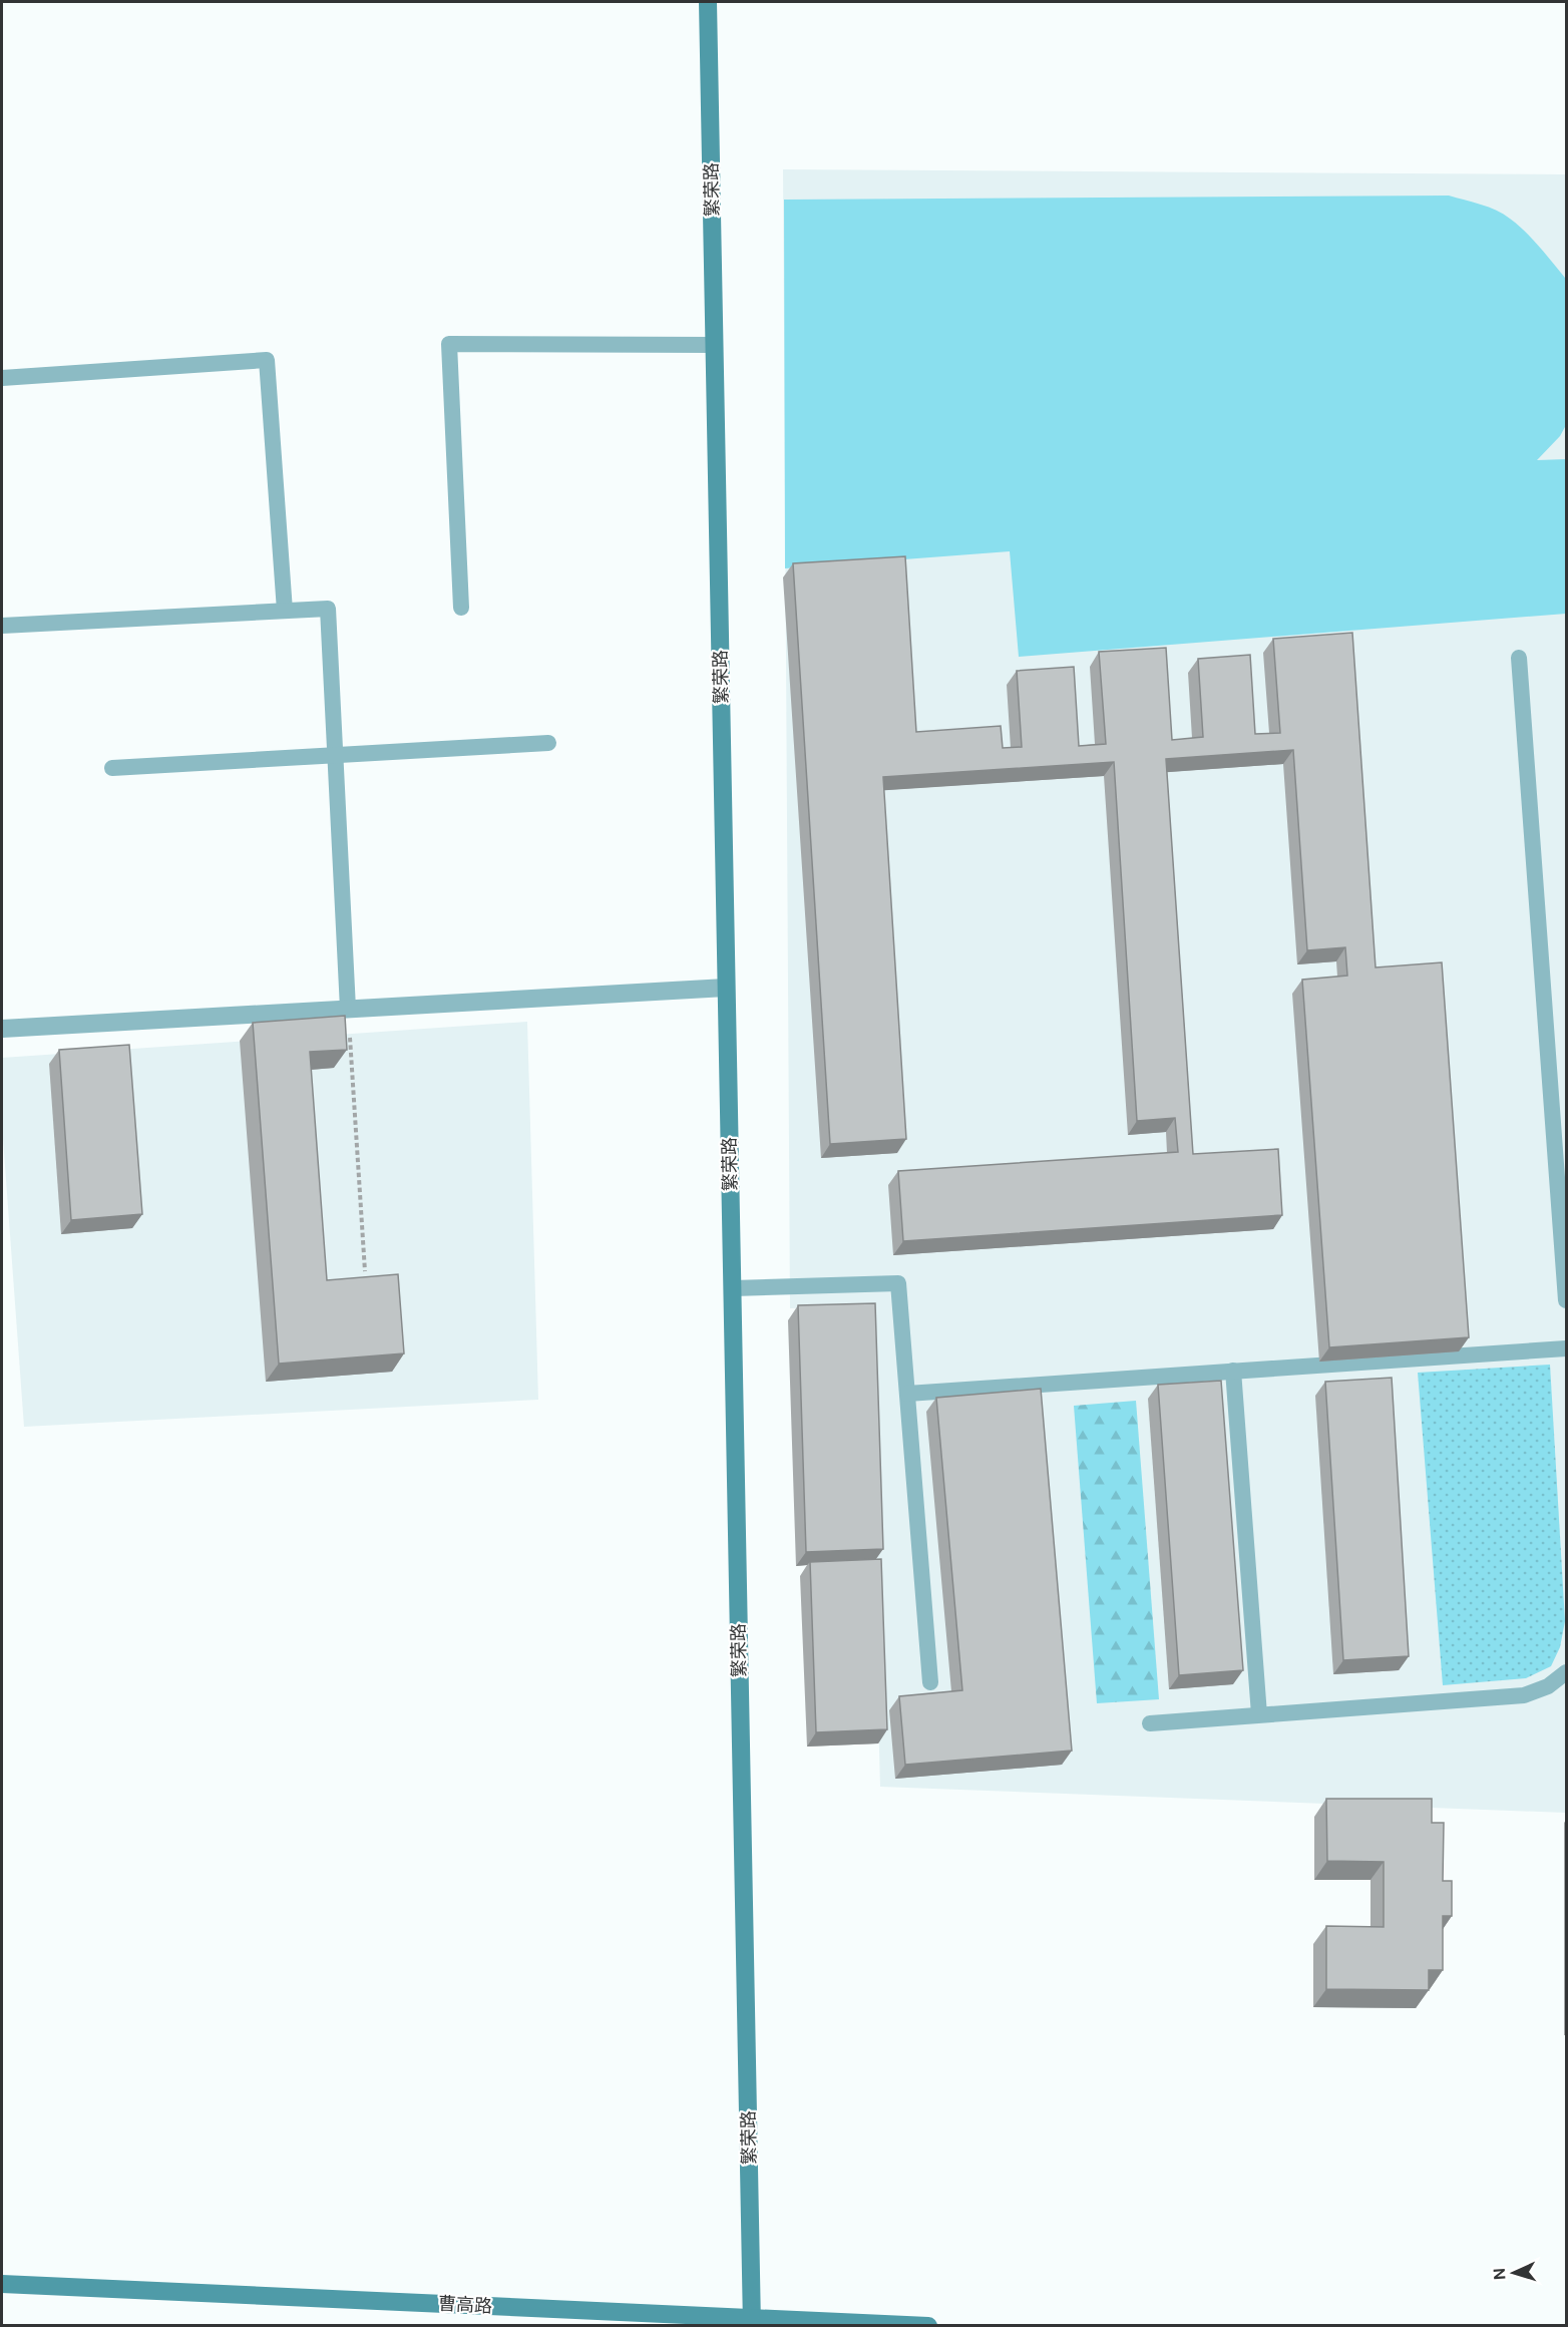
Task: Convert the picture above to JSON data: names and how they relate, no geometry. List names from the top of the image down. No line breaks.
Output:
{"streets":{"street":["繁荣路","曹高路"]},"crossings":[["繁荣路","曹高路"]],"north":"left"}
